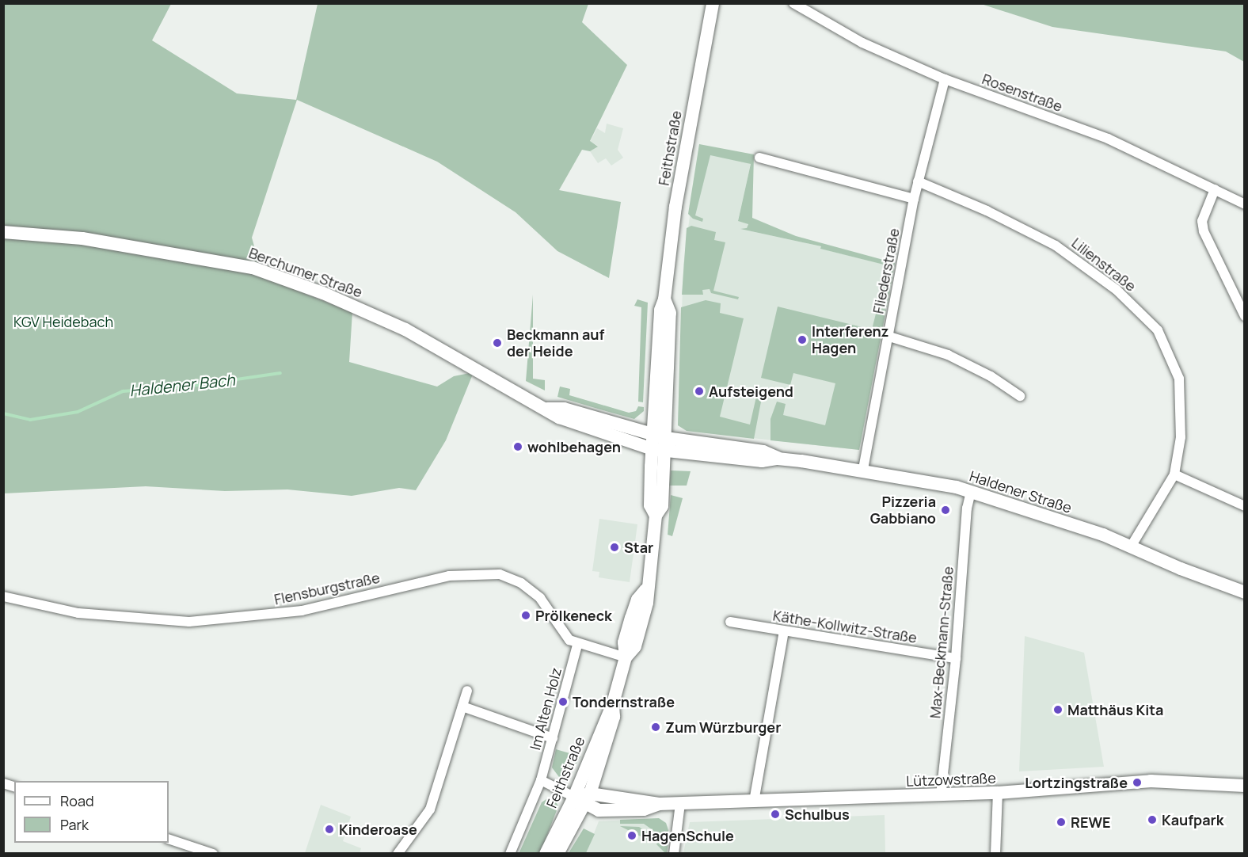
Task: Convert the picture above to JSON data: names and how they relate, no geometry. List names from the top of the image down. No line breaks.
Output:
{"streets":{"main road":["Feithstraße","Berchumer Straße","Haldener Straße","Lützowstraße"],"street":["Rosenstraße","Lilienstraße","Fliederstraße","Flensburgstraße","Käthe-Kollwitz-Straße","Max-Beckmann-Straße","Im Alten Holz"]},"crossings":[["Rosenstraße","Fliederstraße"],["Feithstraße","Berchumer Straße"],["Feithstraße","Haldener Straße"],["Feithstraße","Lützowstraße"],["Lilienstraße","Fliederstraße"],["Lilienstraße","Haldener Straße"],["Fliederstraße","Haldener Straße"],["Berchumer Straße","Haldener Straße"],["Haldener Straße","Max-Beckmann-Straße"],["Flensburgstraße","Im Alten Holz"],["Käthe-Kollwitz-Straße","Max-Beckmann-Straße"],["Max-Beckmann-Straße","Lützowstraße"]],"water":["Haldener Bach"],"parks":["KGV Heidebach"],"places":["Interferenz Hagen","Beckmann auf der Heide","Aufsteigend","wohlbehagen","Pizzeria Gabbiano","Star","Prölkeneck","Tondernstraße","Matthäus Kita","Zum Würzburger","Lortzingstraße","Schulbus","Kaufpark","REWE","Kinderoase","HagenSchule"],"legend":["Road","Park"]}
